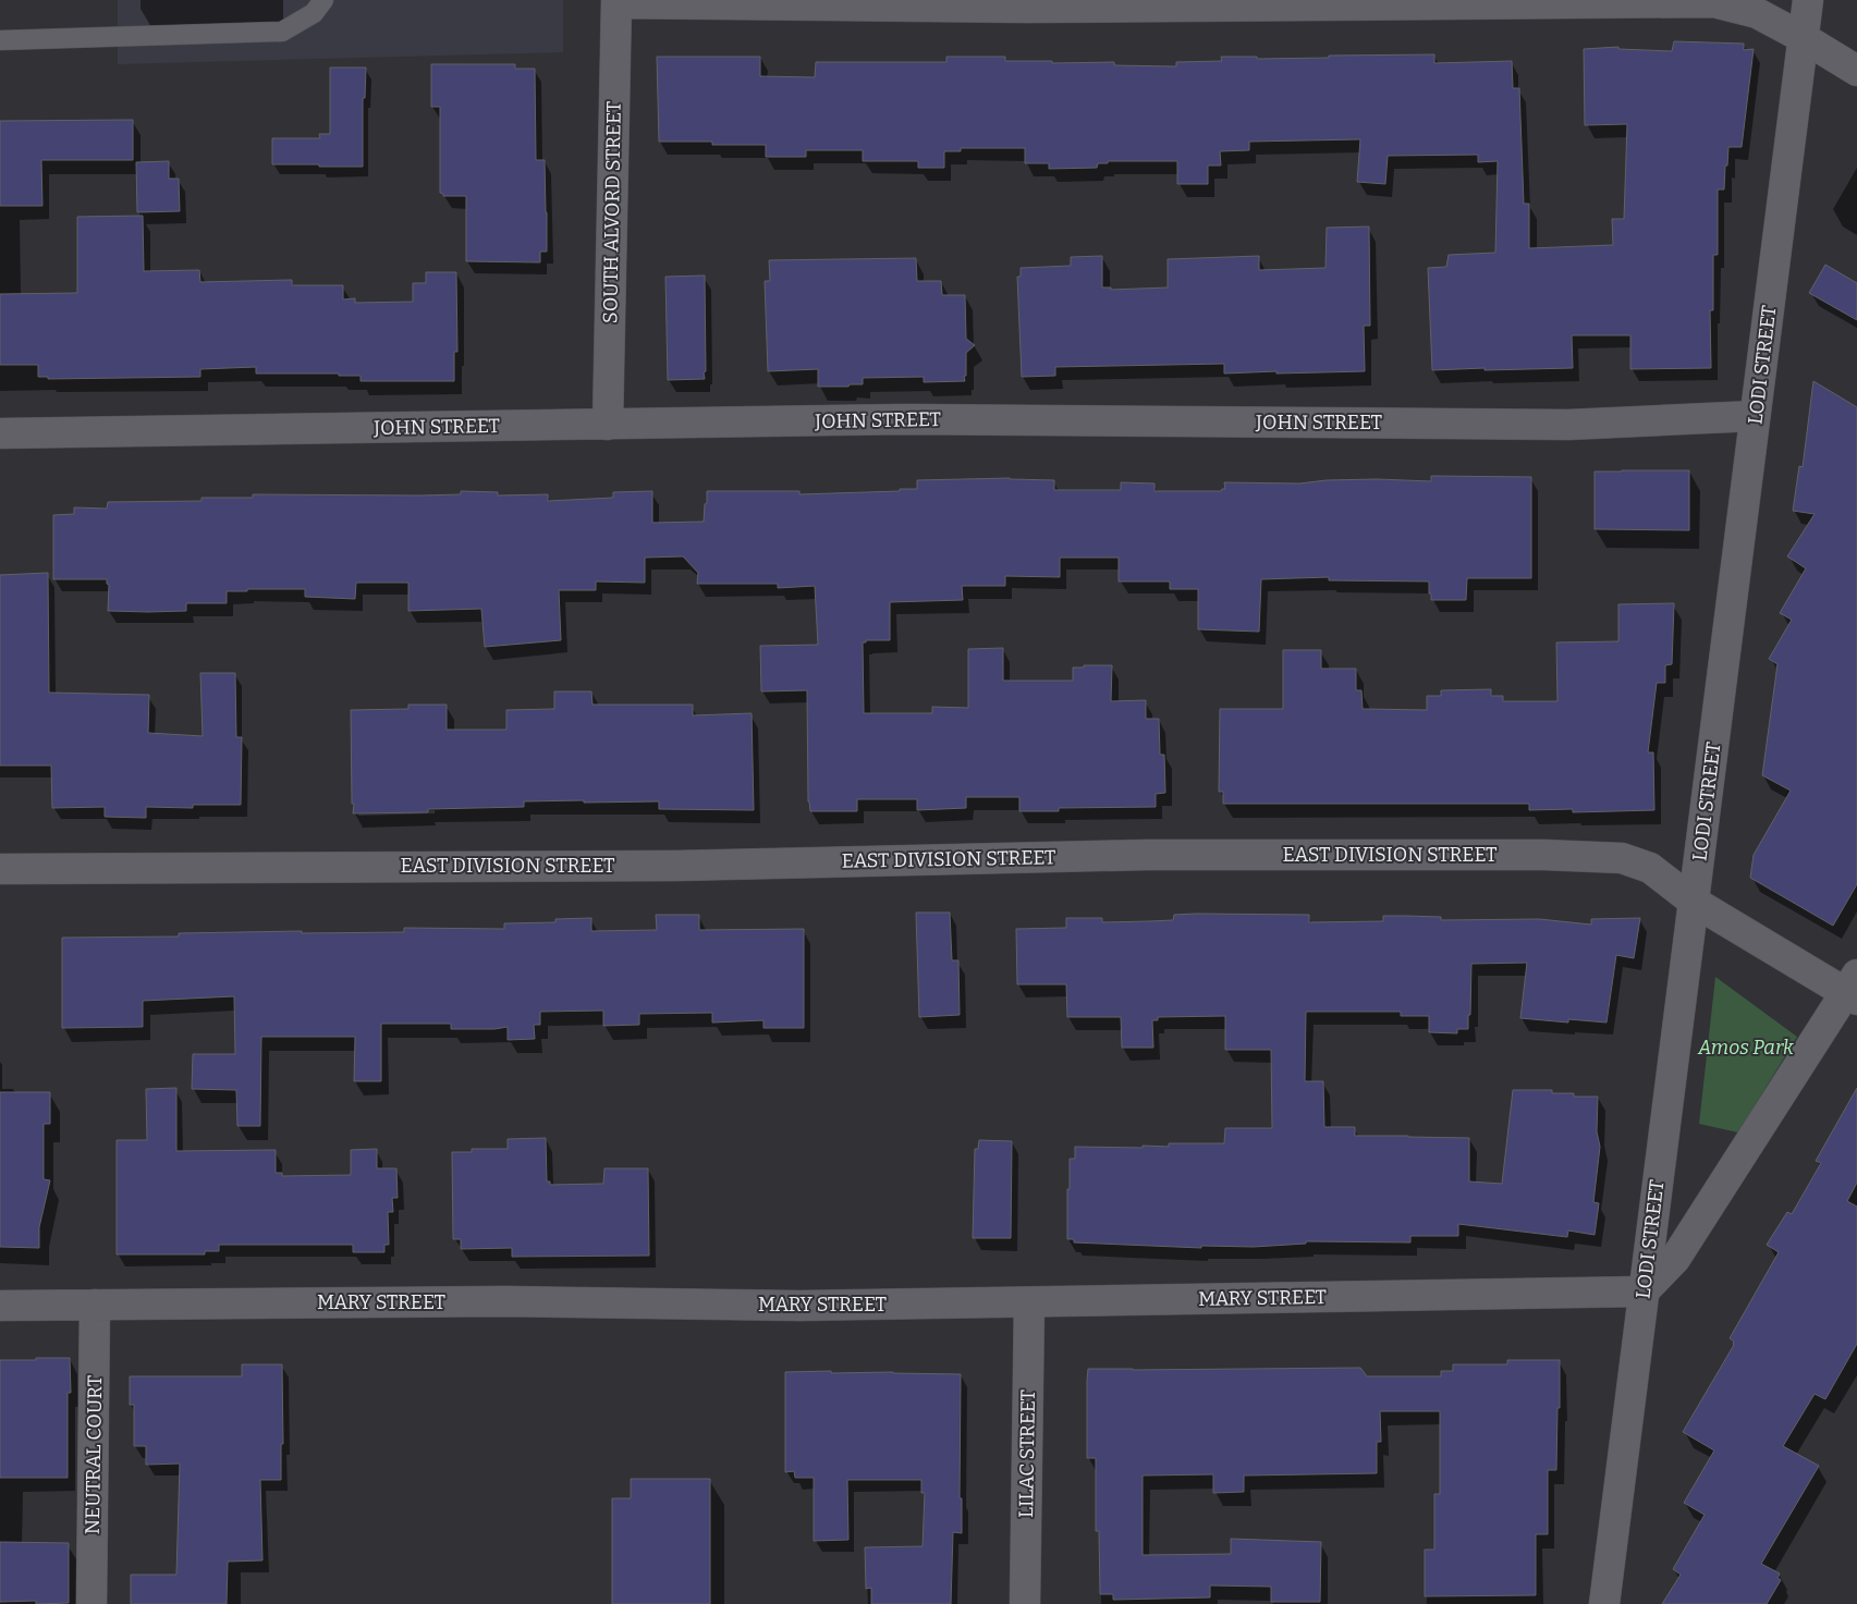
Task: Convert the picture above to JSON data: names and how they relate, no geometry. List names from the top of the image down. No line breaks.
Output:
{"streets":{"street":["SOUTH ALVORD STREET","LODI STREET","JOHN STREET","EAST DIVISION STREET","MARY STREET","LILAC STREET","NEUTRAL COURT"]},"crossings":[["SOUTH ALVORD STREET","JOHN STREET"],["LODI STREET","JOHN STREET"],["LODI STREET","EAST DIVISION STREET"],["LODI STREET","MARY STREET"],["MARY STREET","LILAC STREET"],["MARY STREET","NEUTRAL COURT"]],"parks":["Amos Park"]}
